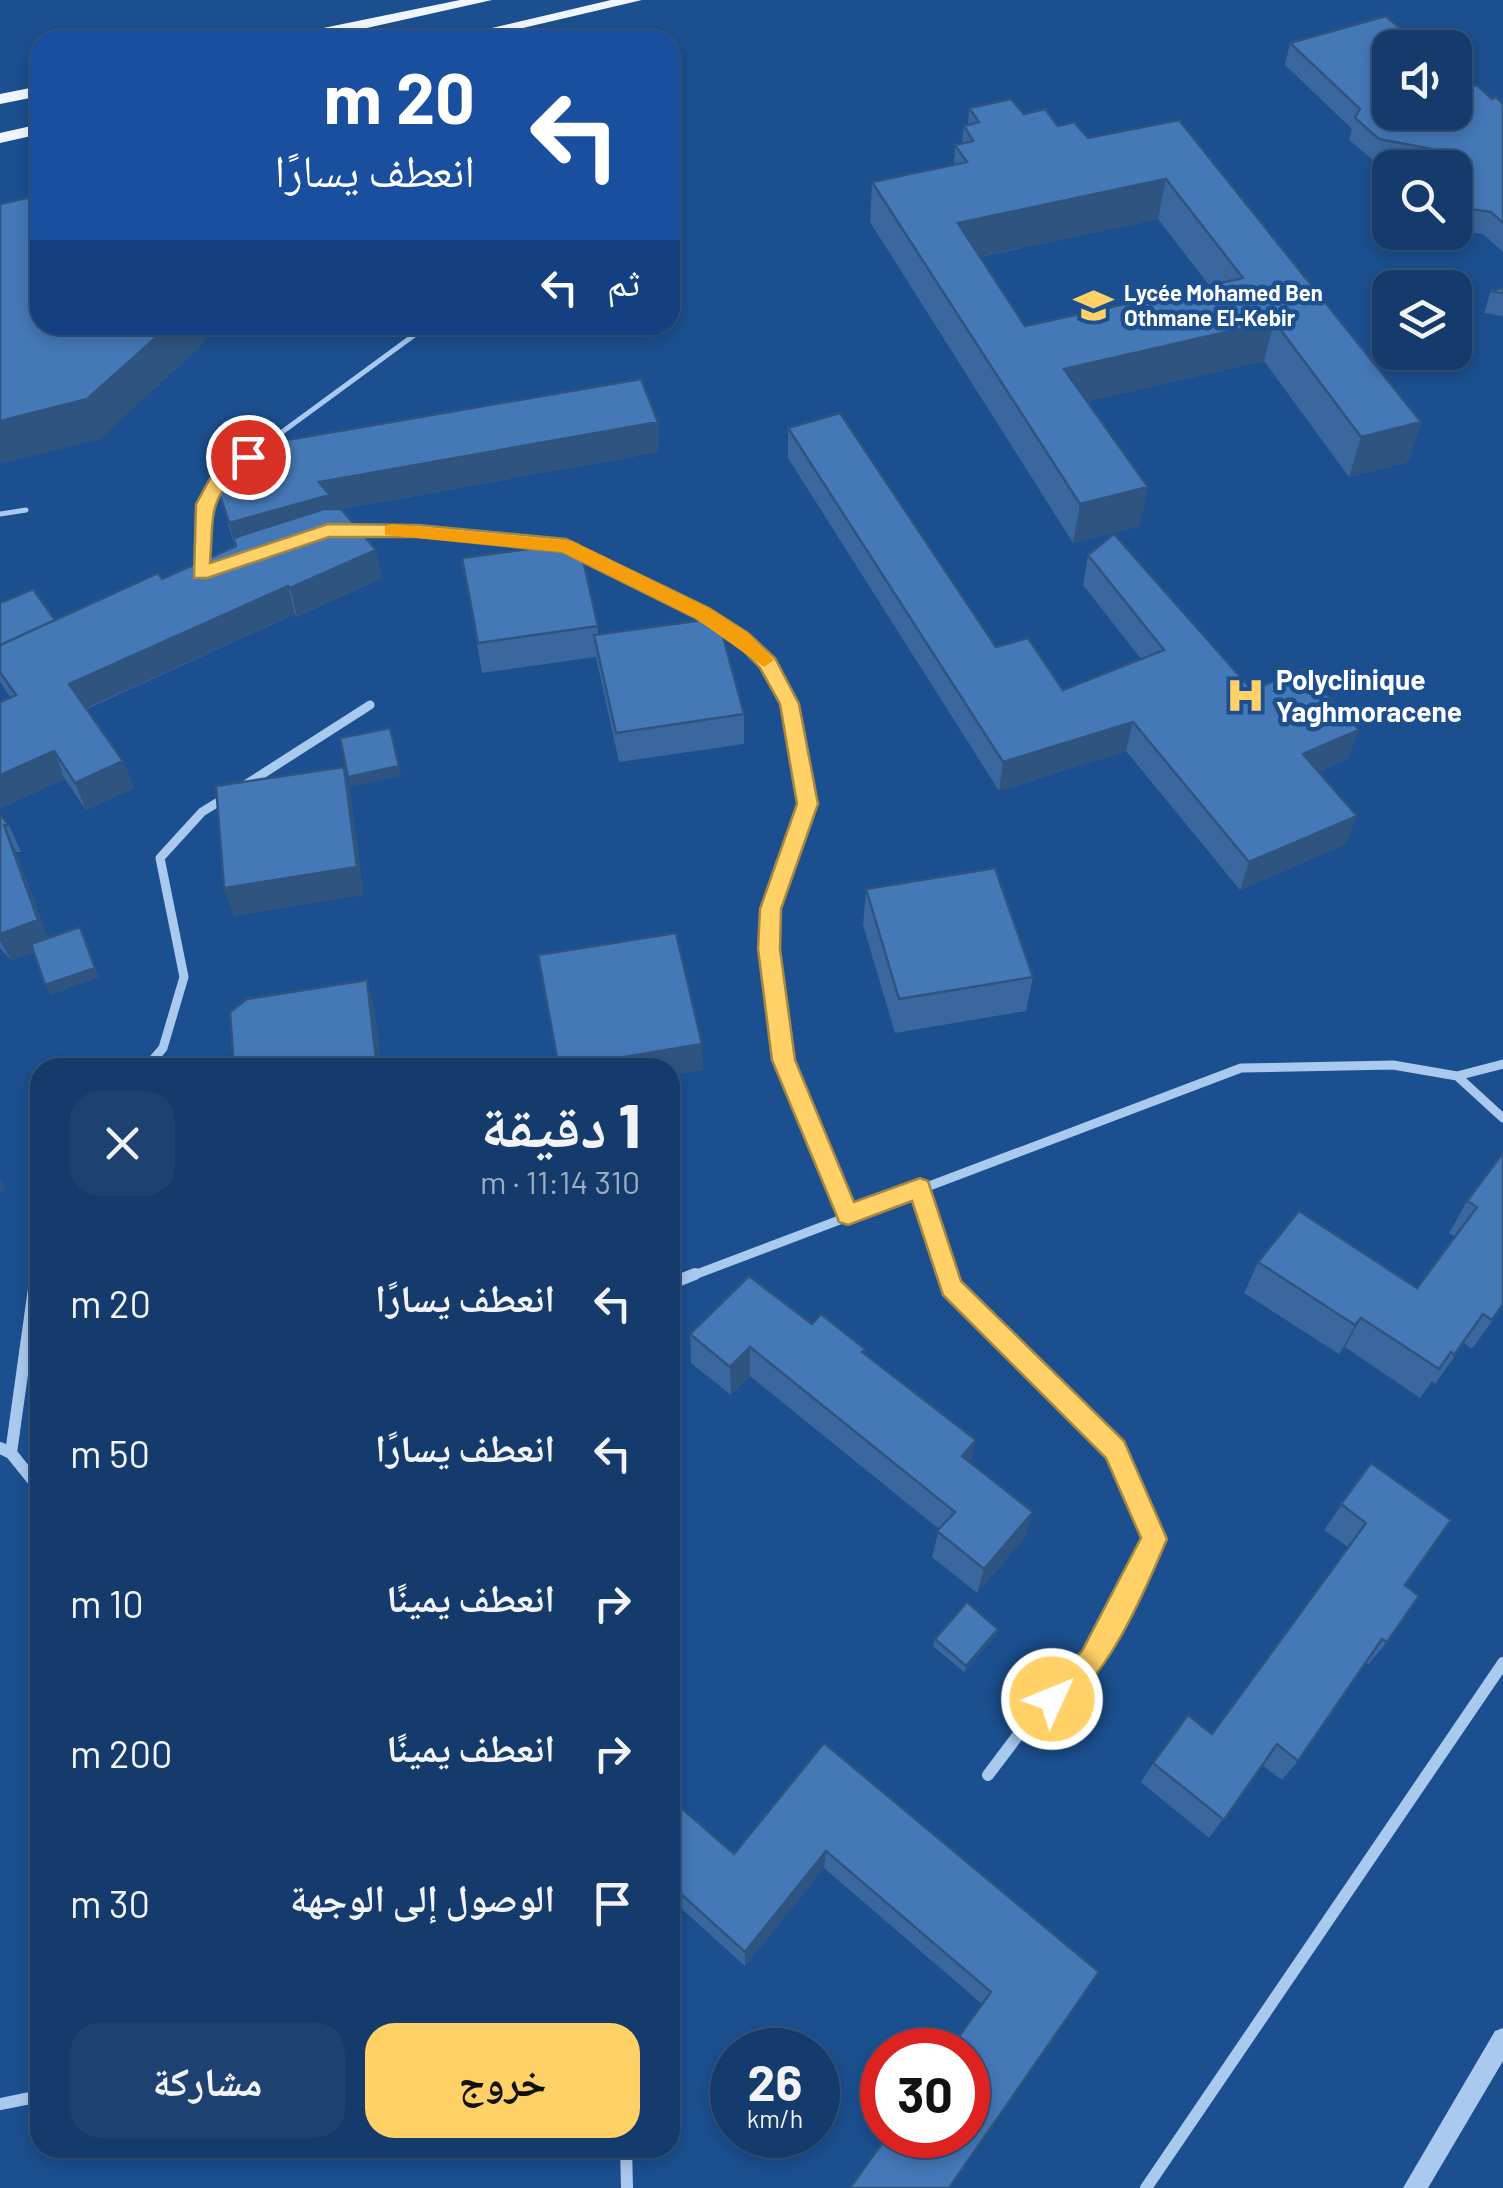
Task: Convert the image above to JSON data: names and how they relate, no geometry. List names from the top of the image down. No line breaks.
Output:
{"places":{"school or university":["Lycée Mohamed Ben Othmane El-Kebir"],"hospital":["Polyclinique Yaghmoracene"]},"page":{"turn":["20 m","انعطف يسارًا"],"then":"ثم","heading":["1 دقيقة","310 m · 11:14"],"list":[{"name":"انعطف يسارًا","value":"20 m"},{"name":"انعطف يسارًا","value":"50 m"},{"name":"انعطف يمينًا","value":"10 m"},{"name":"انعطف يمينًا","value":"200 m"},{"name":"الوصول إلى الوجهة","value":"30 m"}],"buttons":["خروج","مشاركة"],"speed":"26 km/h","limit":"30"}}
